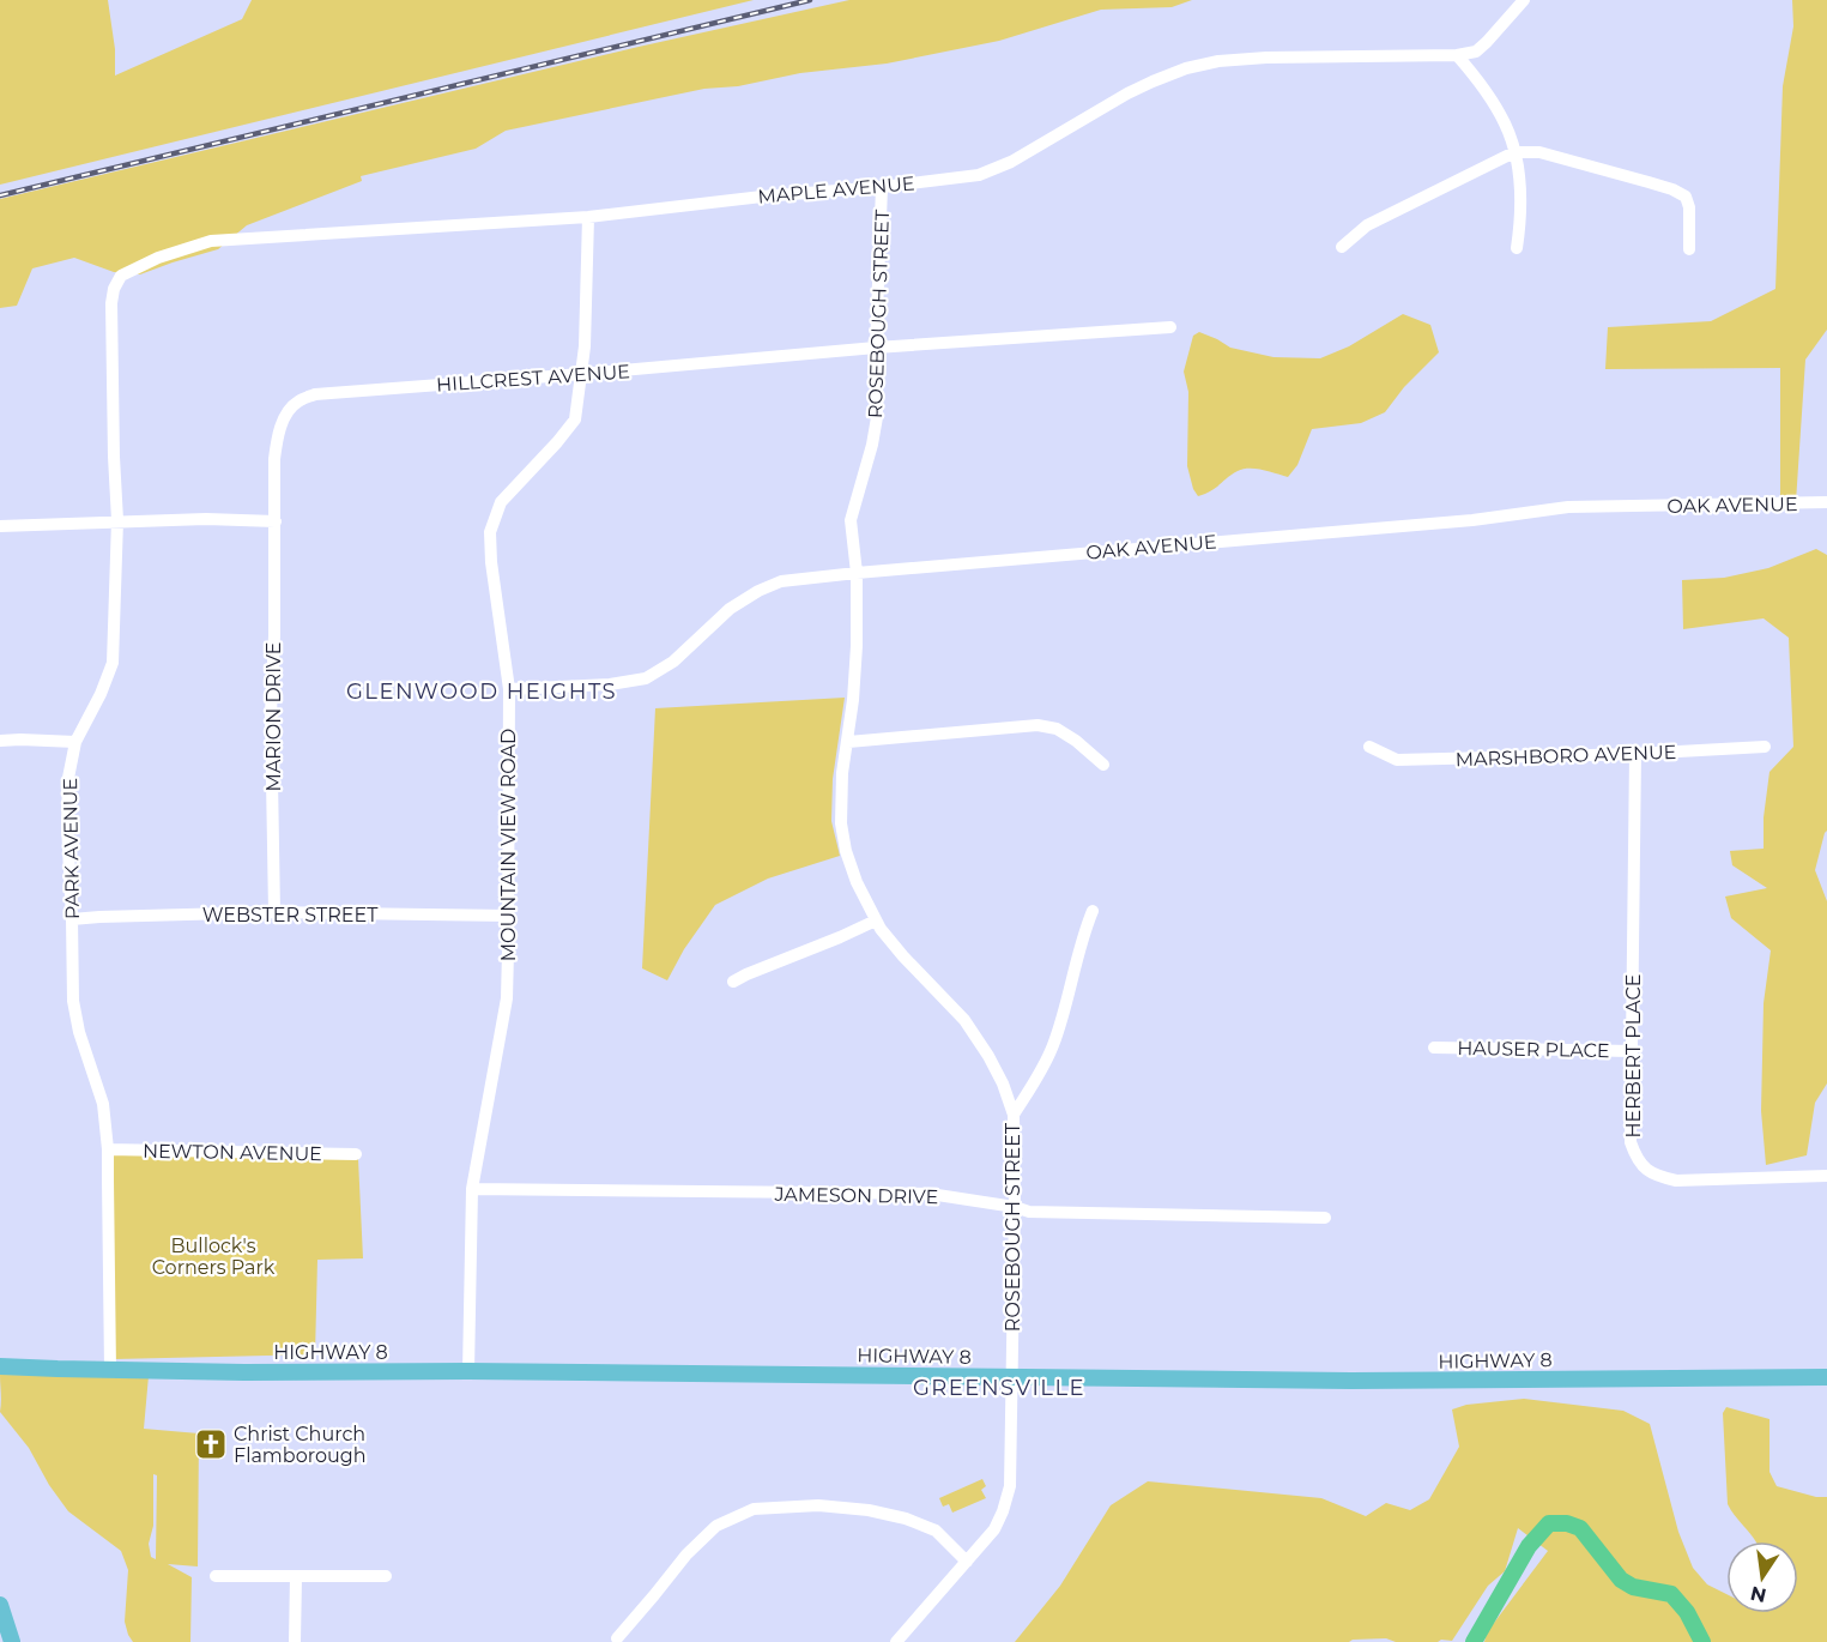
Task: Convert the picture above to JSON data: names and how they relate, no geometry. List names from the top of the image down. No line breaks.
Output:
{"streets":{"main road":["HIGHWAY 8"],"street":["MAPLE AVENUE","ROSEBOUGH STREET","HILLCREST AVENUE","OAK AVENUE","MARION DRIVE","MARSHBORO AVENUE","MOUNTAIN VIEW ROAD","PARK AVENUE","WEBSTER STREET","HAUSER PLACE","HERBERT PLACE","NEWTON AVENUE","JAMESON DRIVE"]},"crossings":[["MAPLE AVENUE","ROSEBOUGH STREET"],["MAPLE AVENUE","MOUNTAIN VIEW ROAD"],["MAPLE AVENUE","PARK AVENUE"],["ROSEBOUGH STREET","HILLCREST AVENUE"],["ROSEBOUGH STREET","OAK AVENUE"],["ROSEBOUGH STREET","JAMESON DRIVE"],["ROSEBOUGH STREET","HIGHWAY 8"],["HILLCREST AVENUE","MARION DRIVE"],["HILLCREST AVENUE","MOUNTAIN VIEW ROAD"],["OAK AVENUE","MOUNTAIN VIEW ROAD"],["MARION DRIVE","WEBSTER STREET"],["MARSHBORO AVENUE","HERBERT PLACE"],["MOUNTAIN VIEW ROAD","WEBSTER STREET"],["MOUNTAIN VIEW ROAD","JAMESON DRIVE"],["MOUNTAIN VIEW ROAD","HIGHWAY 8"],["PARK AVENUE","WEBSTER STREET"],["PARK AVENUE","NEWTON AVENUE"],["PARK AVENUE","HIGHWAY 8"],["HAUSER PLACE","HERBERT PLACE"]],"districts":["GLENWOOD HEIGHTS","GREENSVILLE"],"parks":["Bullock's Corners Park"],"places":{"church":["Christ Church Flamborough"]},"north":"bottom"}
